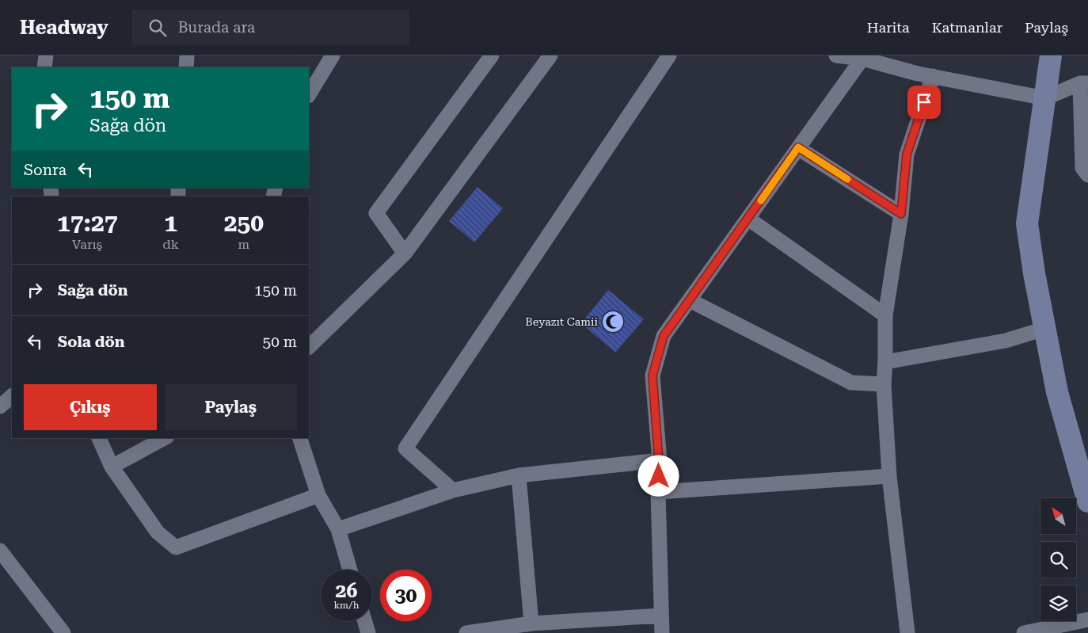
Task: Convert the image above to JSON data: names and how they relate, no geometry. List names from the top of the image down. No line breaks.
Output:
{"places":{"mosque":["Beyazıt Camii"]},"north":"top left","page":{"header":"Headway","search":"Burada ara","nav":["Harita","Katmanlar","Paylaş"],"turn":["150 m","Sağa dön"],"then":"Sonra","eta":["17:27","Varış","1","dk","250","m"],"list":[{"name":"Sağa dön","value":"150 m"},{"name":"Sola dön","value":"50 m"}],"buttons":["Çıkış","Paylaş"],"speed":"26 km/h","limit":"30"}}
